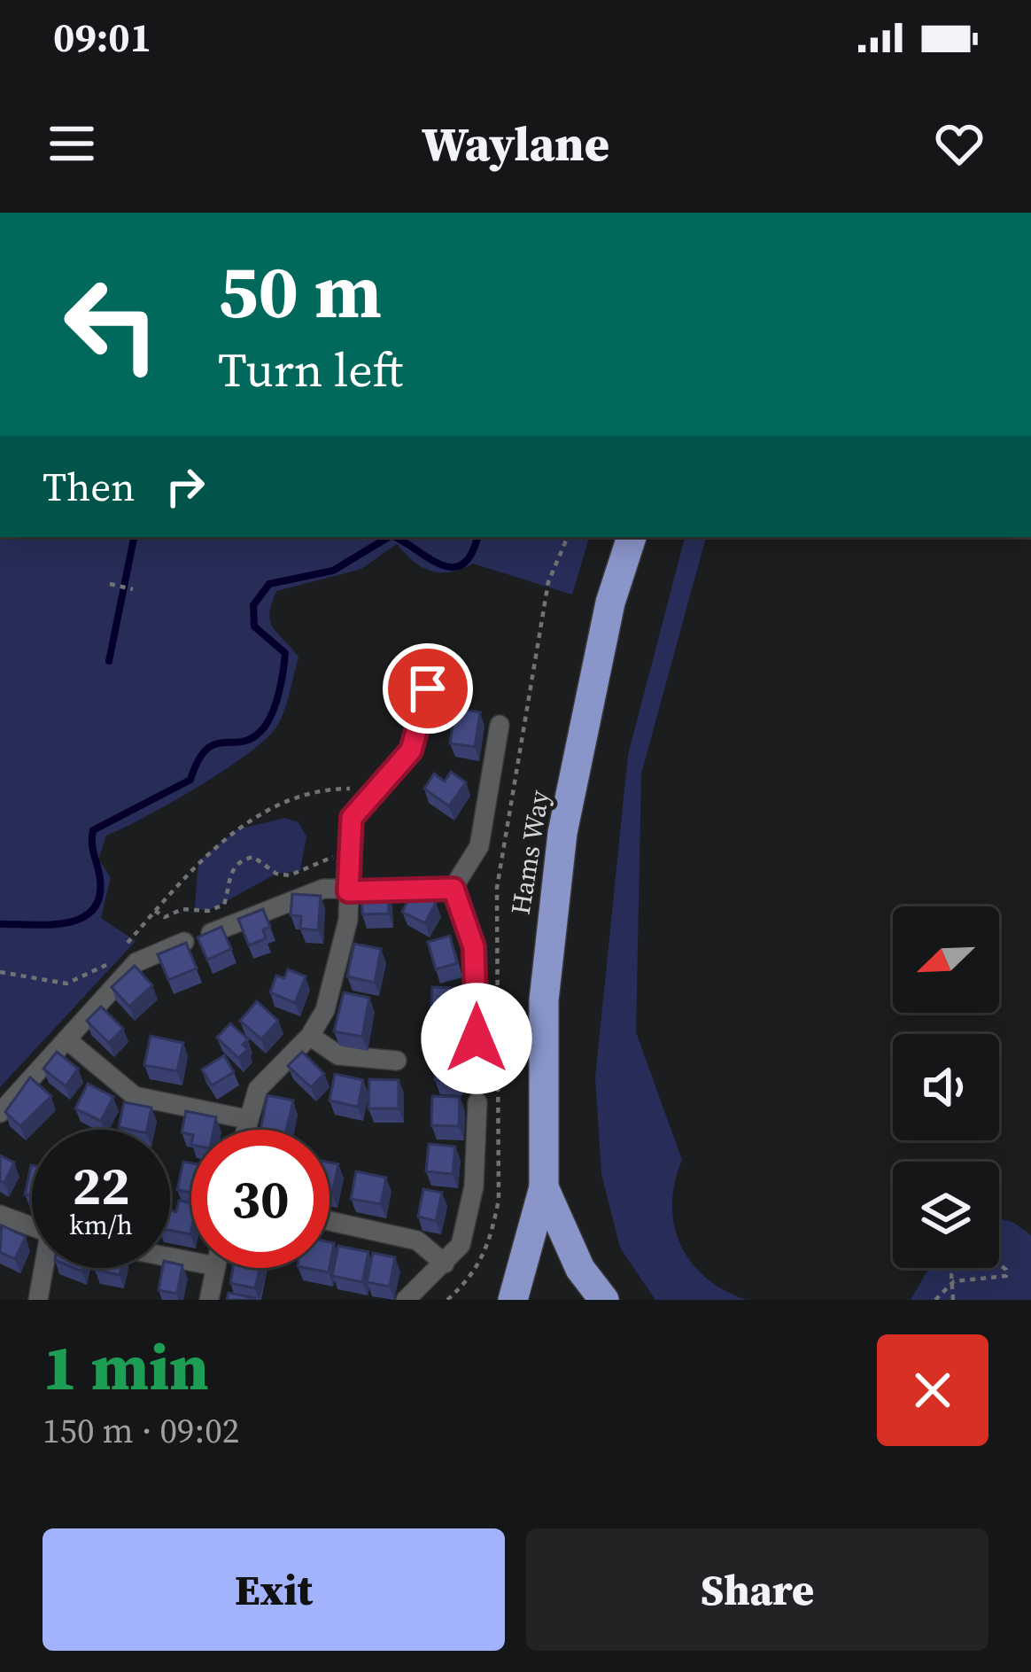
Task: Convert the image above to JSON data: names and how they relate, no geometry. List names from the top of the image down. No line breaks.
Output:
{"streets":{"highway":["Hams Way"]},"north":"bottom left","page":{"status":"09:01","header":"Waylane","turn":["50 m","Turn left"],"then":"Then","speed":"22 km/h","limit":"30","heading":["1 min","150 m · 09:02"],"buttons":["Exit","Share"]}}
